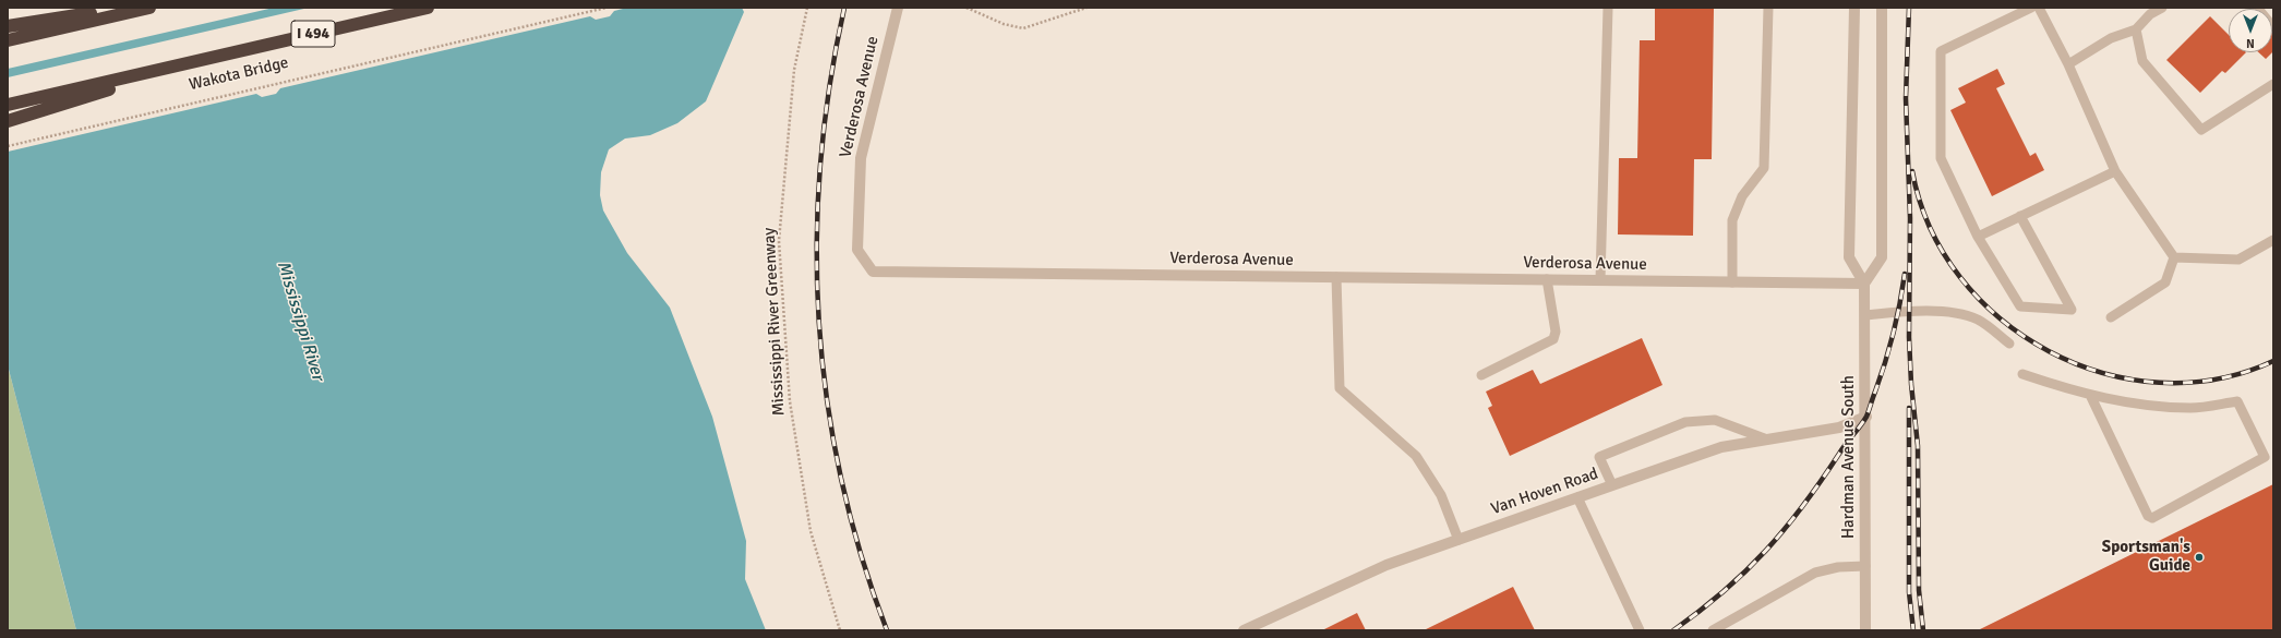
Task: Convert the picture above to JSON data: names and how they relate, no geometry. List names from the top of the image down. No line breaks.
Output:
{"streets":{"highway":["I 494","Wakota Bridge"],"street":["Verderosa Avenue","Hardman Avenue South","Van Hoven Road"],"path":["Mississippi River Greenway"]},"crossings":[["Verderosa Avenue","Hardman Avenue South"],["Hardman Avenue South","Van Hoven Road"]],"water":["Mississippi River"],"places":["Sportsman's Guide"],"north":"bottom"}
